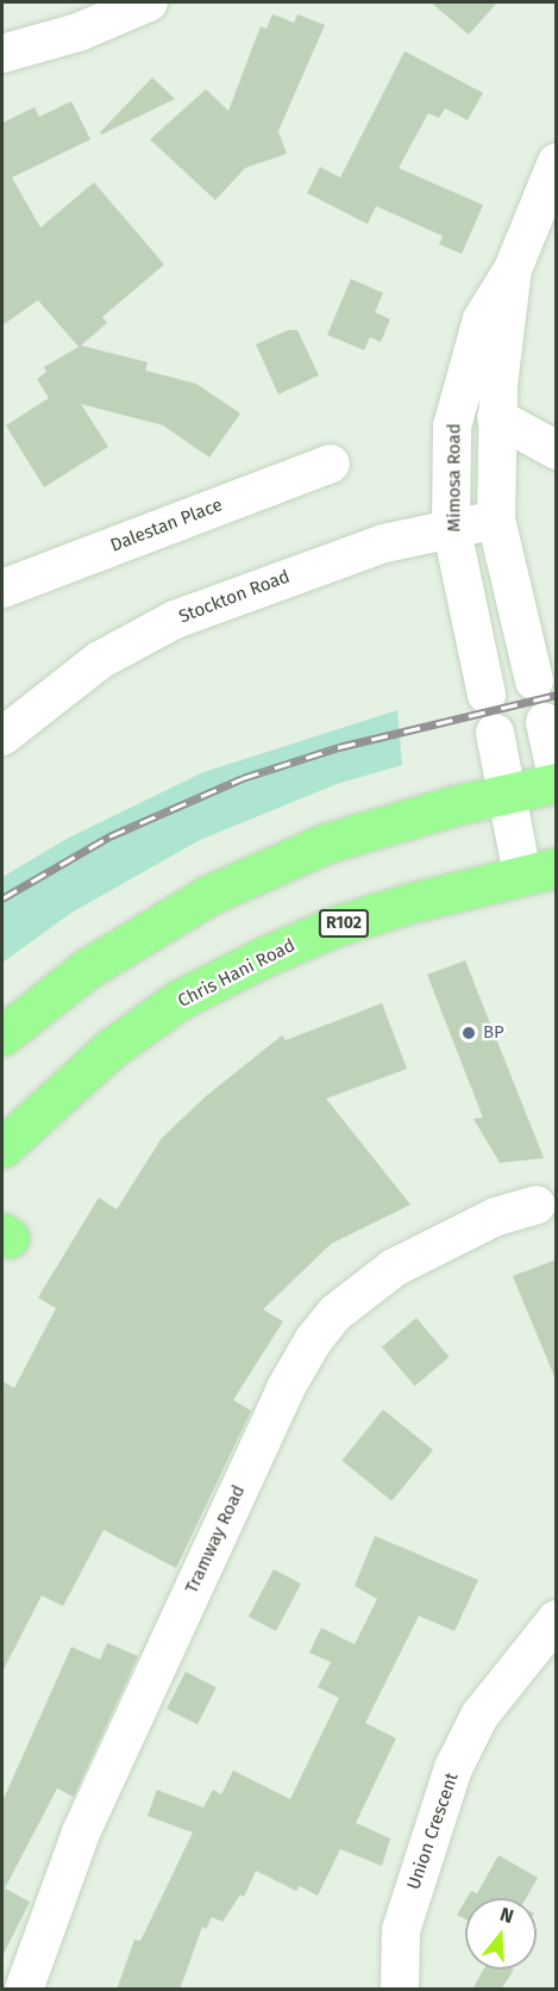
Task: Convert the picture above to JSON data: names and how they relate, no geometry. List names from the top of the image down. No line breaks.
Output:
{"streets":{"main road":["R102","Chris Hani Road"],"street":["Mimosa Road","Dalestan Place","Stockton Road","Tramway Road","Union Crescent"]},"crossings":[["Mimosa Road","Stockton Road"]],"places":["BP"],"north":"top"}
